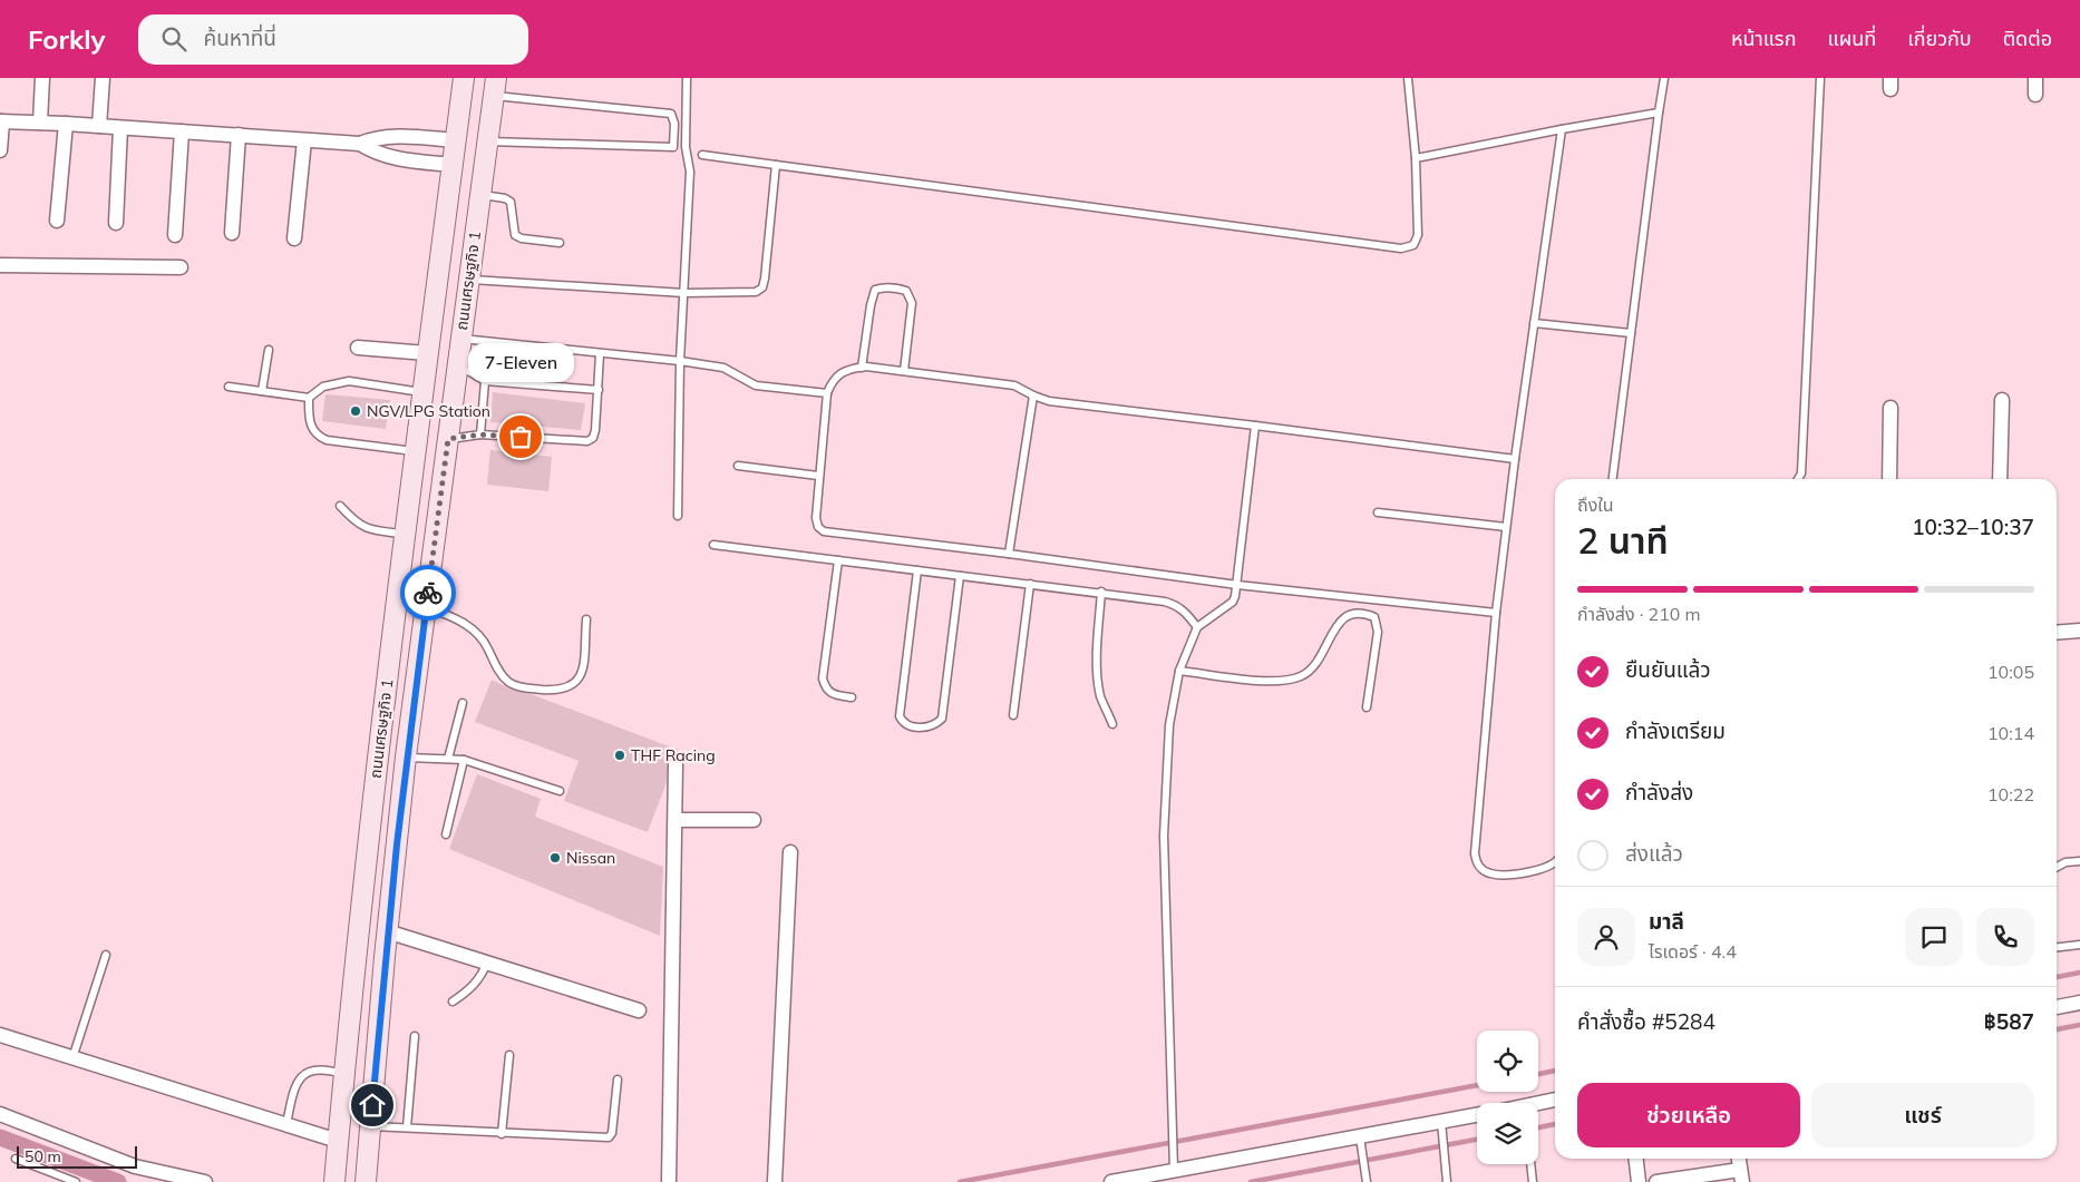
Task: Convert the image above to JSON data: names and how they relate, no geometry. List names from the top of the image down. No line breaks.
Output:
{"streets":{"main road":["ถนนเศรษฐกิจ 1"]},"places":["NGV/LPG Station","7-Eleven","THF Racing","Nissan"],"scale_bar":"50 m","page":{"header":"Forkly","search":"ค้นหาที่นี่","nav":["หน้าแรก","แผนที่","เกี่ยวกับ","ติดต่อ"],"bubble":"7-Eleven","heading":["2 นาที","ถึงใน","10:32–10:37"],"panel":["มาลี","ไรเดอร์ · 4.4","คำสั่งซื้อ #5284","฿587"],"bar":"กำลังส่ง · 210 m","list":[["ยืนยันแล้ว","10:05"],["กำลังเตรียม","10:14"],["กำลังส่ง","10:22"],"ส่งแล้ว"],"buttons":["ช่วยเหลือ","แชร์"],"scale":"50 m"}}
